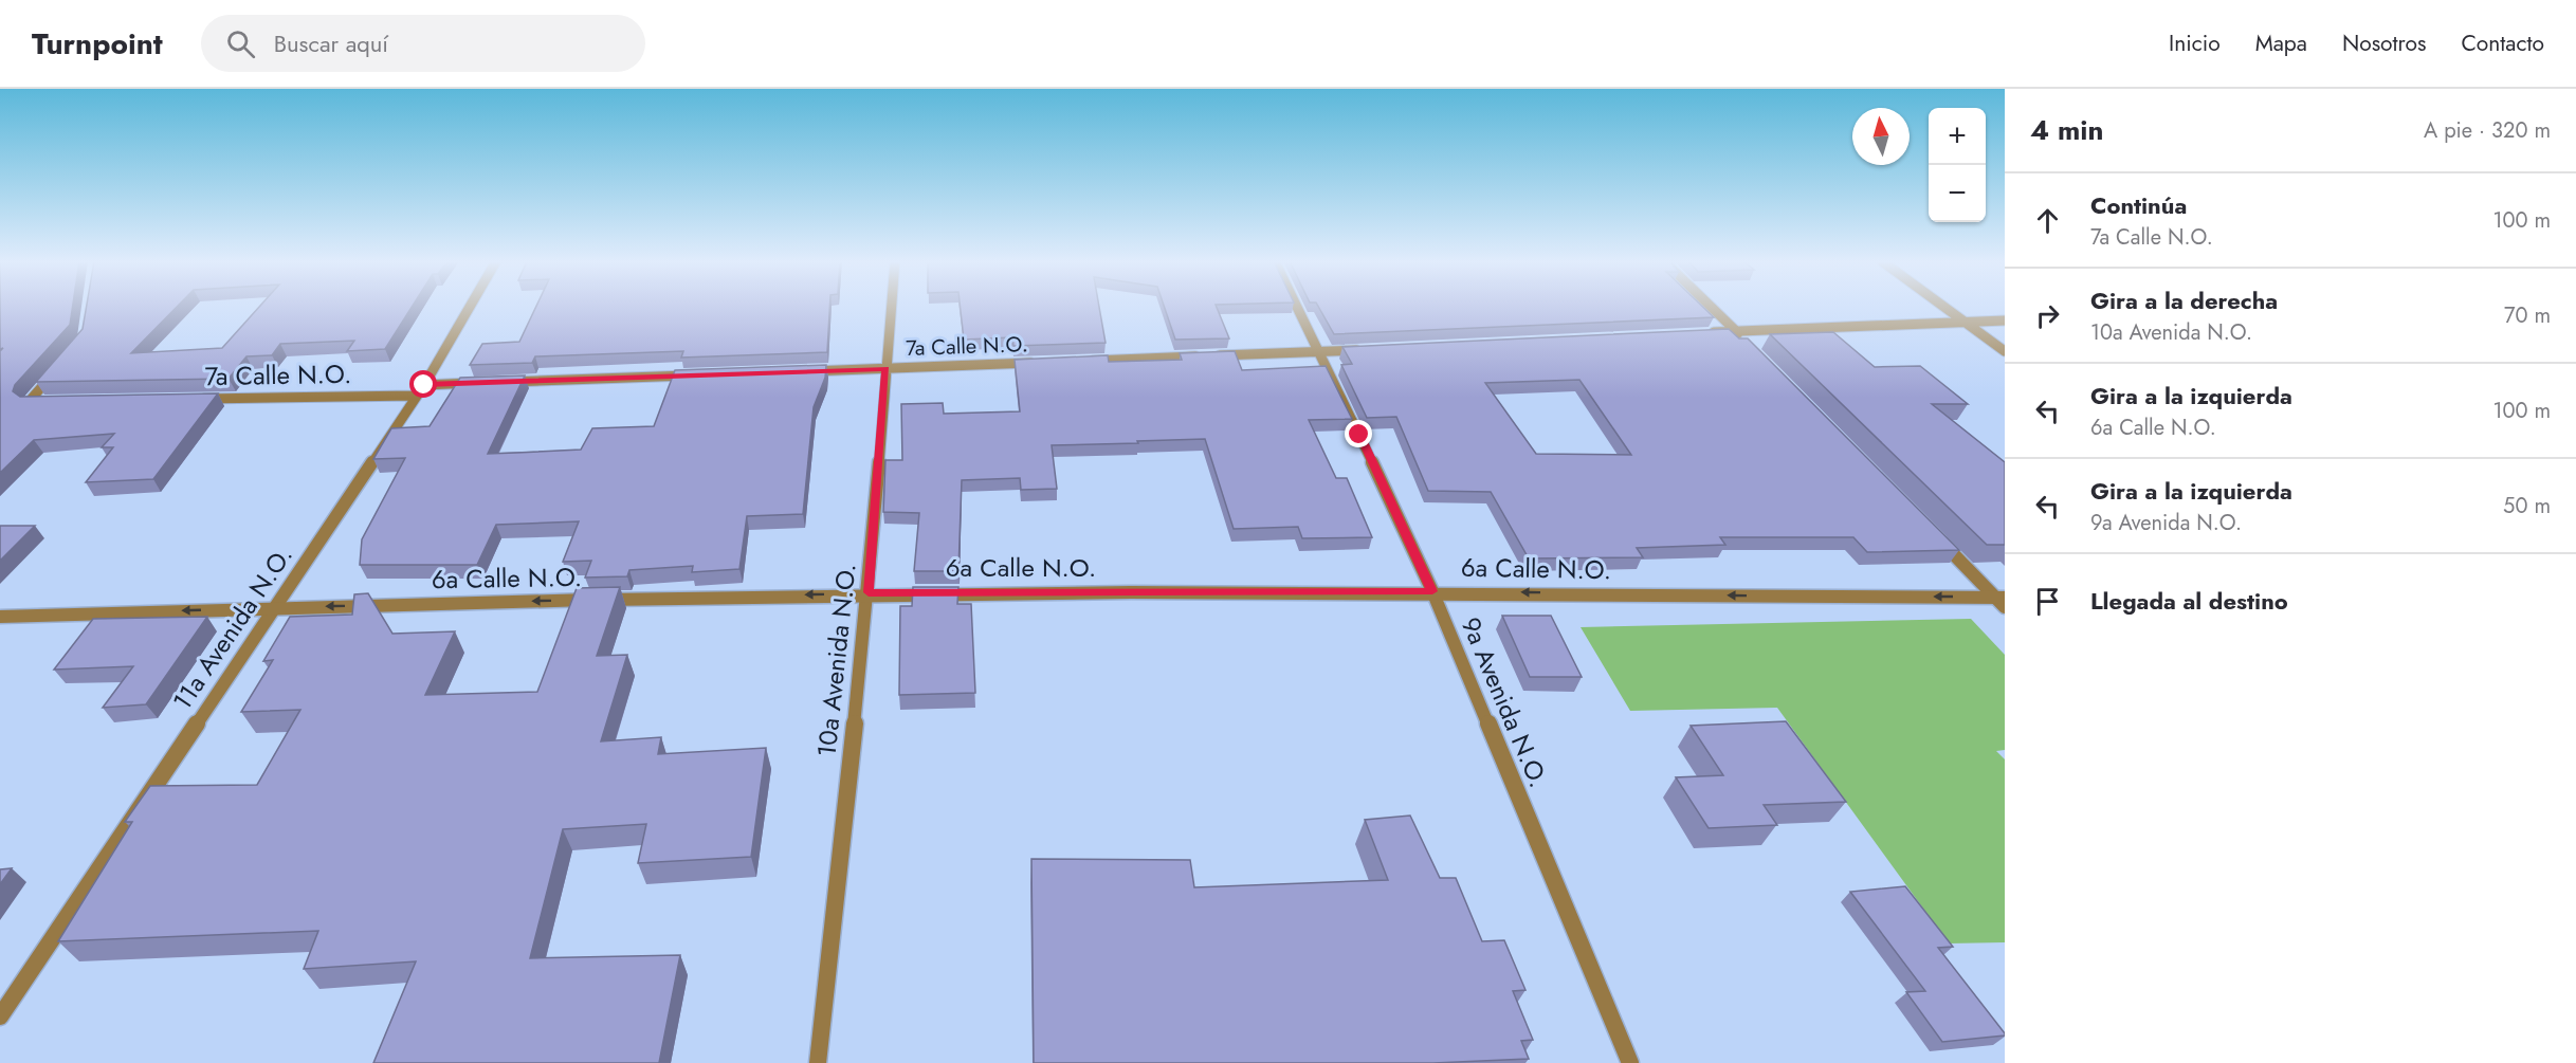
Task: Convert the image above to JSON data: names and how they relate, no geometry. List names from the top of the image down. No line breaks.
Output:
{"streets":{"street":["7a Calle N.O.","6a Calle N.O.","11a Avenida N.O.","10a Avenida N.O.","9a Avenida N.O."]},"crossings":[["7a Calle N.O.","11a Avenida N.O."],["7a Calle N.O.","10a Avenida N.O."],["6a Calle N.O.","11a Avenida N.O."],["6a Calle N.O.","10a Avenida N.O."],["6a Calle N.O.","9a Avenida N.O."]],"one_way":["6a Calle N.O."],"north":"top","page":{"header":"Turnpoint","search":"Buscar aquí","nav":["Inicio","Mapa","Nosotros","Contacto"],"heading":["4 min","A pie · 320 m"],"map_buttons":["+","−"],"list":[["Continúa","7a Calle N.O.","100 m"],["Gira a la derecha","10a Avenida N.O.","70 m"],["Gira a la izquierda","6a Calle N.O.","100 m"],["Gira a la izquierda","9a Avenida N.O.","50 m"],"Llegada al destino"]}}
